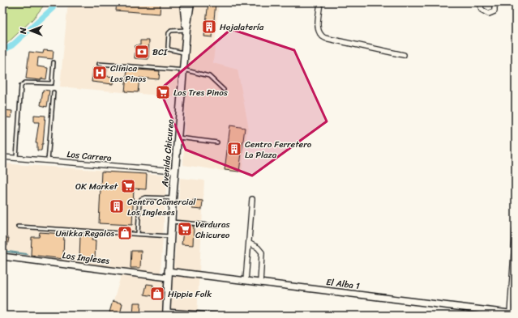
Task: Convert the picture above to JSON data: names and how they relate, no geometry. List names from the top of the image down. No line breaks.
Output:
{"streets":{"main road":["Avenida Chicureo"],"street":["Los Carrera","Los Ingleses","El Alba 1"]},"crossings":[["Avenida Chicureo","Los Carrera"],["Avenida Chicureo","Los Ingleses"],["Avenida Chicureo","El Alba 1"],["Los Ingleses","El Alba 1"]],"places":{"building":["Hojalatería","Centro Ferretero La Plaza","Centro Comercial Los Ingleses"],"bank":["BCI"],"hospital":["Clínica Los Pinos"],"supermarket":["Los Tres Pinos","OK Market","Verduras Chicureo"],"shop":["Unikka Regalos","Hippie Folk"]},"north":"left"}
